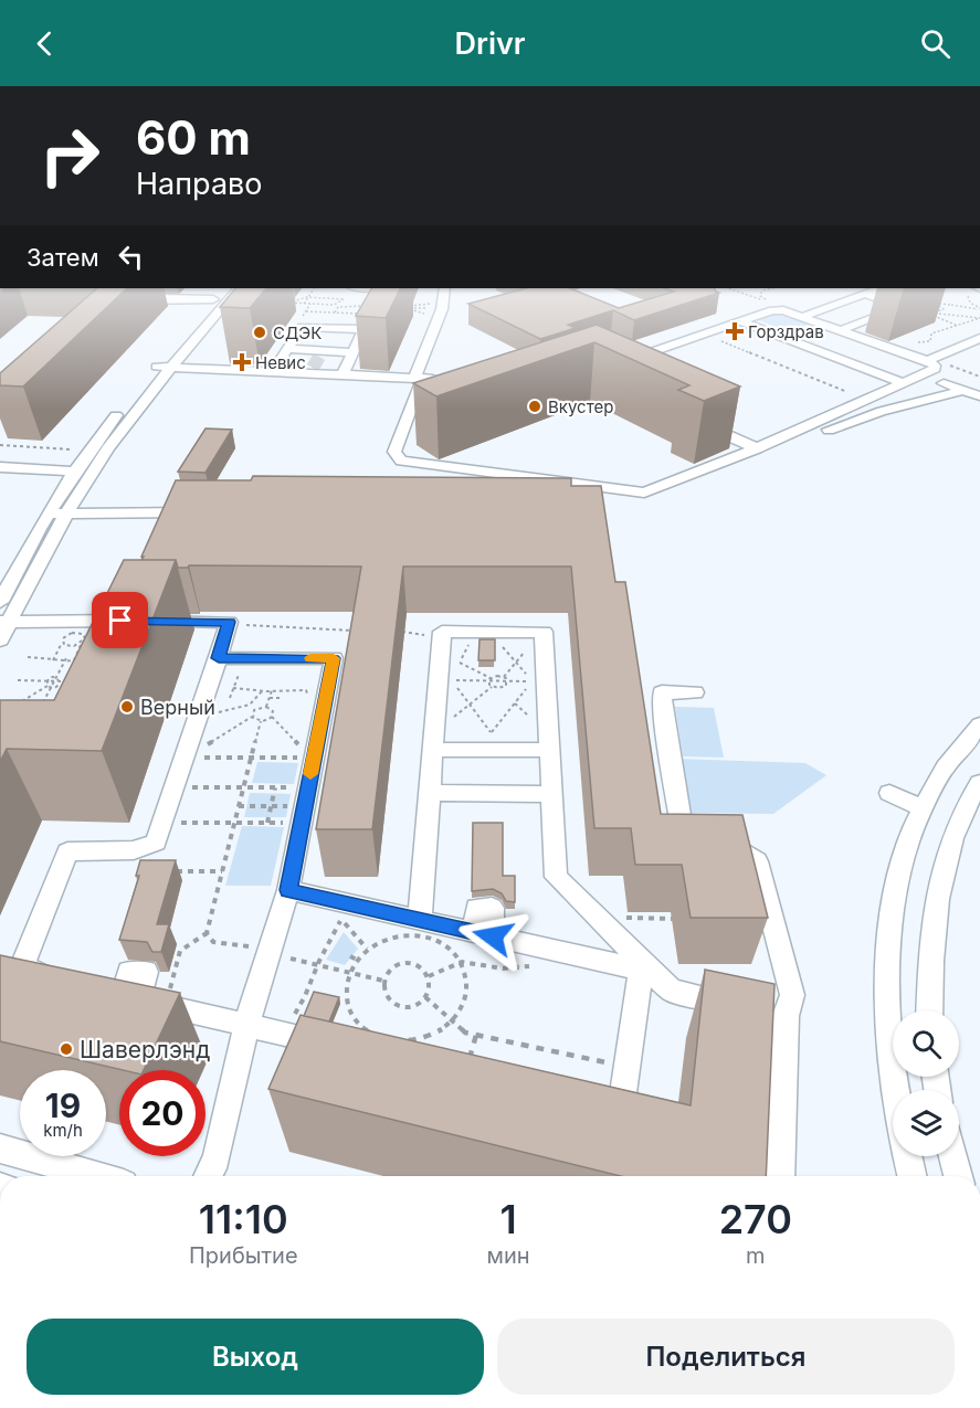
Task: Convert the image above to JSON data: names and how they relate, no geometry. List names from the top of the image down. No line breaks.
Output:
{"places":{"health":["Горздрав","Невис"],"other":["СДЭК","Вкустер","Верный","Шаверлэнд"]},"page":{"header":"Drivr","turn":["60 m","Направо"],"then":"Затем","speed":"19 km/h","limit":"20","eta":["11:10","Прибытие","1","мин","270","m"],"buttons":["Выход","Поделиться"]}}
